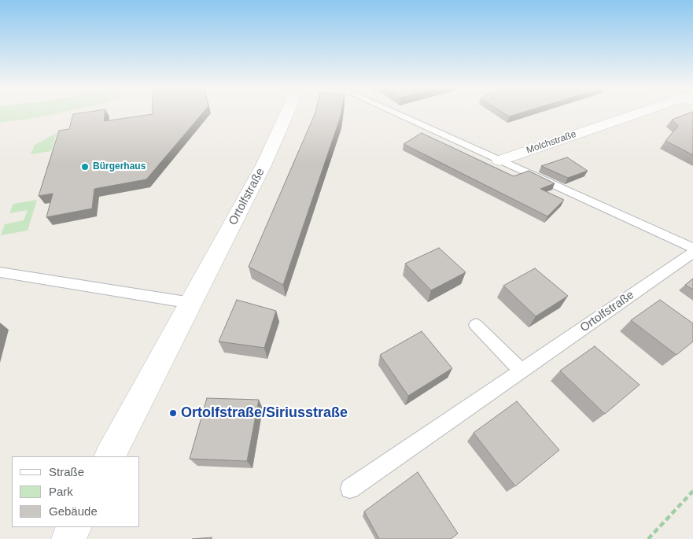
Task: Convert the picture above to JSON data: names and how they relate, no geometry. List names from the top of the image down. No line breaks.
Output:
{"streets":{"street":["Molchstraße","Ortolfstraße"]},"places":["Bürgerhaus","Ortolfstraße/Siriusstraße"],"legend":["Straße","Park","Gebäude"]}
